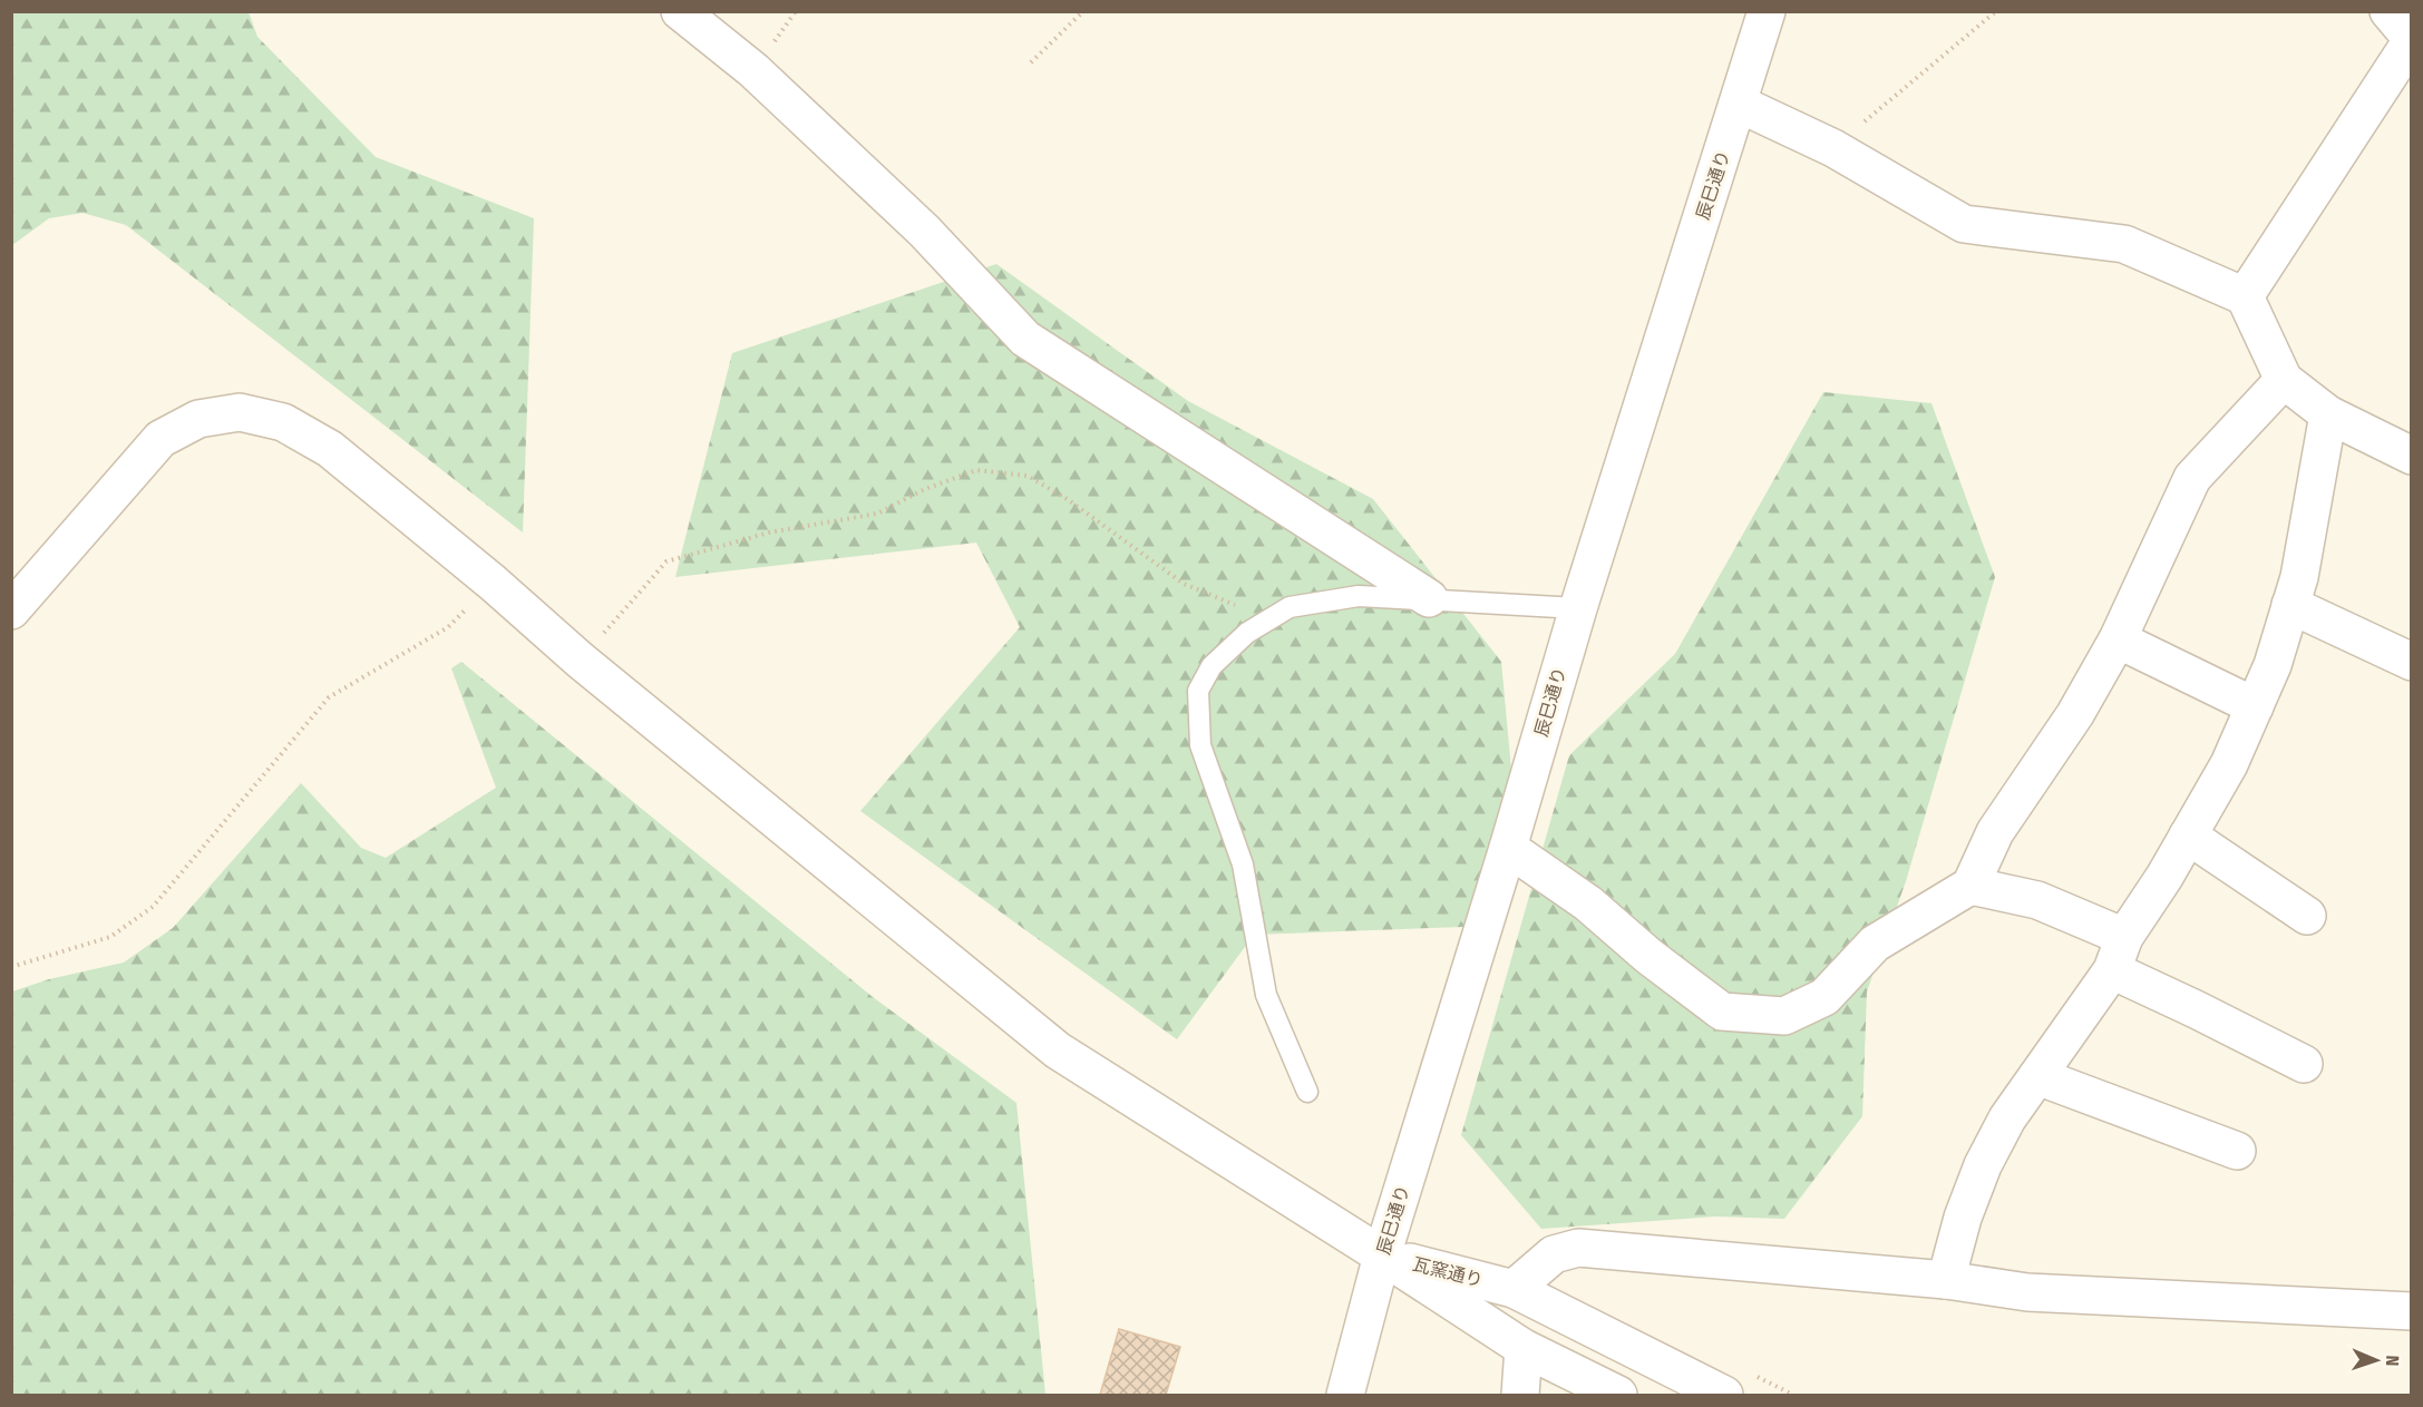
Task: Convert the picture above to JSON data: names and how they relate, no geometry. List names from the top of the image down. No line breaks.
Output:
{"streets":{"street":["辰巳通り","瓦窯通り"]},"crossings":[["辰巳通り","瓦窯通り"]],"north":"right"}
